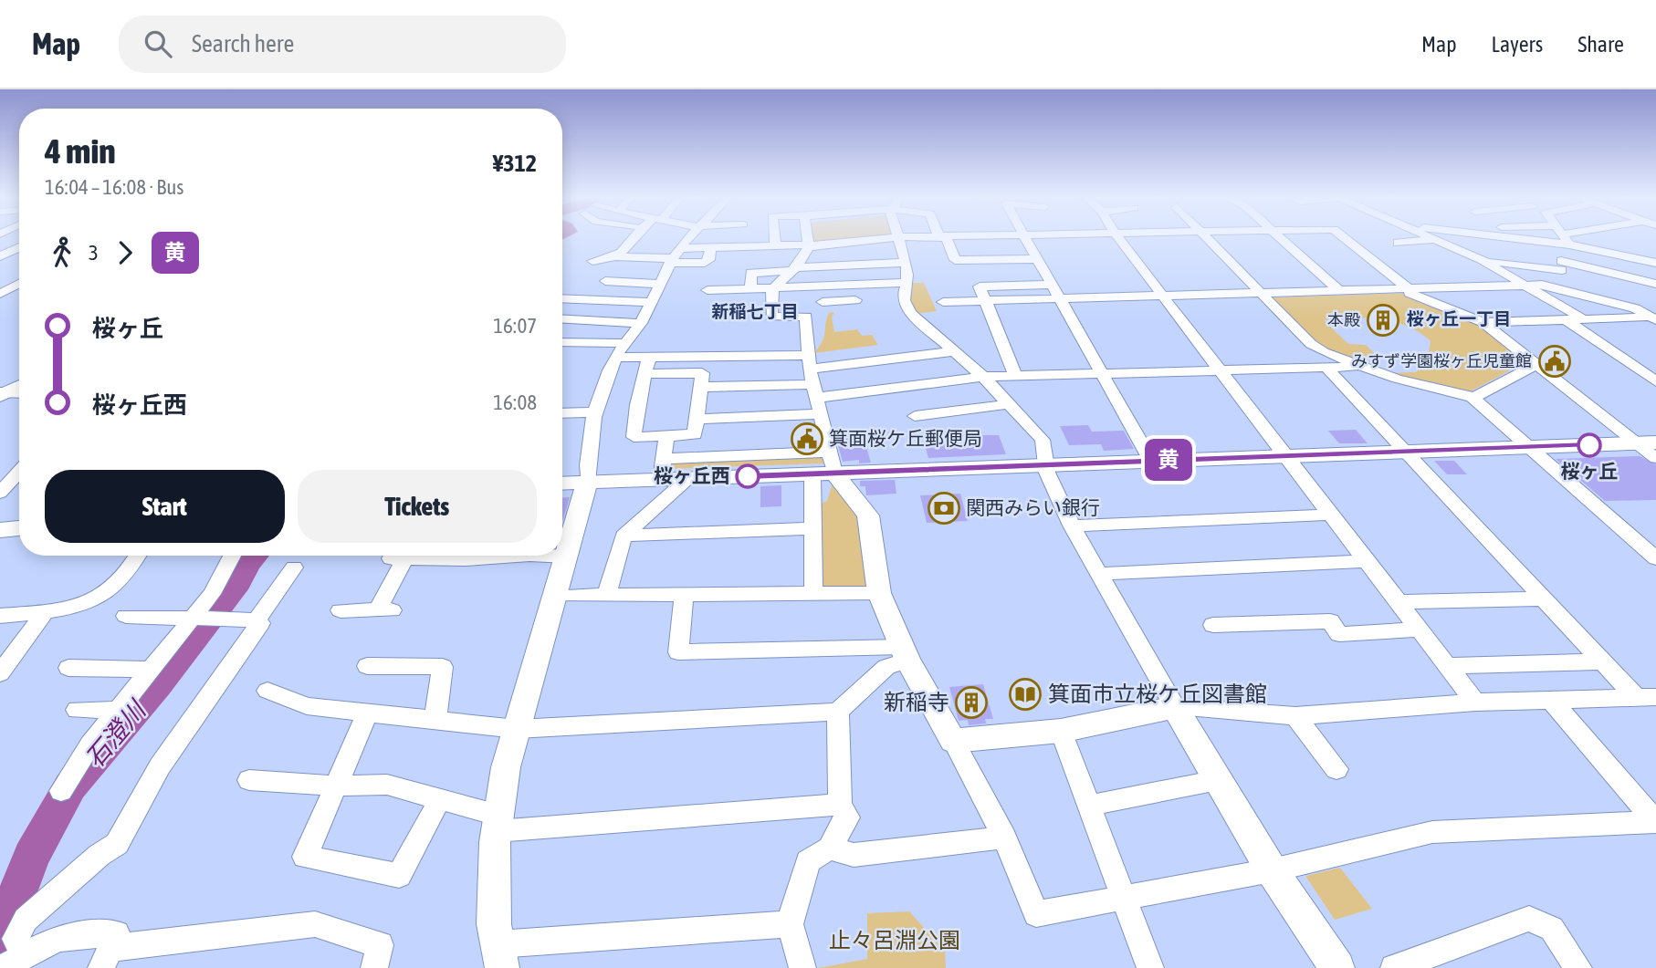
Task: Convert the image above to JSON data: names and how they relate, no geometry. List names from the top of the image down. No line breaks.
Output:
{"districts":["新稲七丁目","桜ヶ丘一丁目"],"water":["石澄川"],"parks":["止々呂淵公園"],"places":{"building":["本殿","新稲寺"],"public building":["みすず学園桜ヶ丘児童館","箕面桜ケ丘郵便局"],"other":["桜ヶ丘","桜ヶ丘西"],"bank":["関西みらい銀行"],"library":["箕面市立桜ケ丘図書館"]},"lines":["bus line 黄"],"page":{"header":"Map","search":"Search here","nav":["Map","Layers","Share"],"on_map":"黄","heading":["4 min","16:04 – 16:08 · Bus","¥312"],"legs":["3","黄"],"list":[{"name":"桜ヶ丘","value":"16:07"},{"name":"桜ヶ丘西","value":"16:08"}],"buttons":["Start","Tickets"]}}
